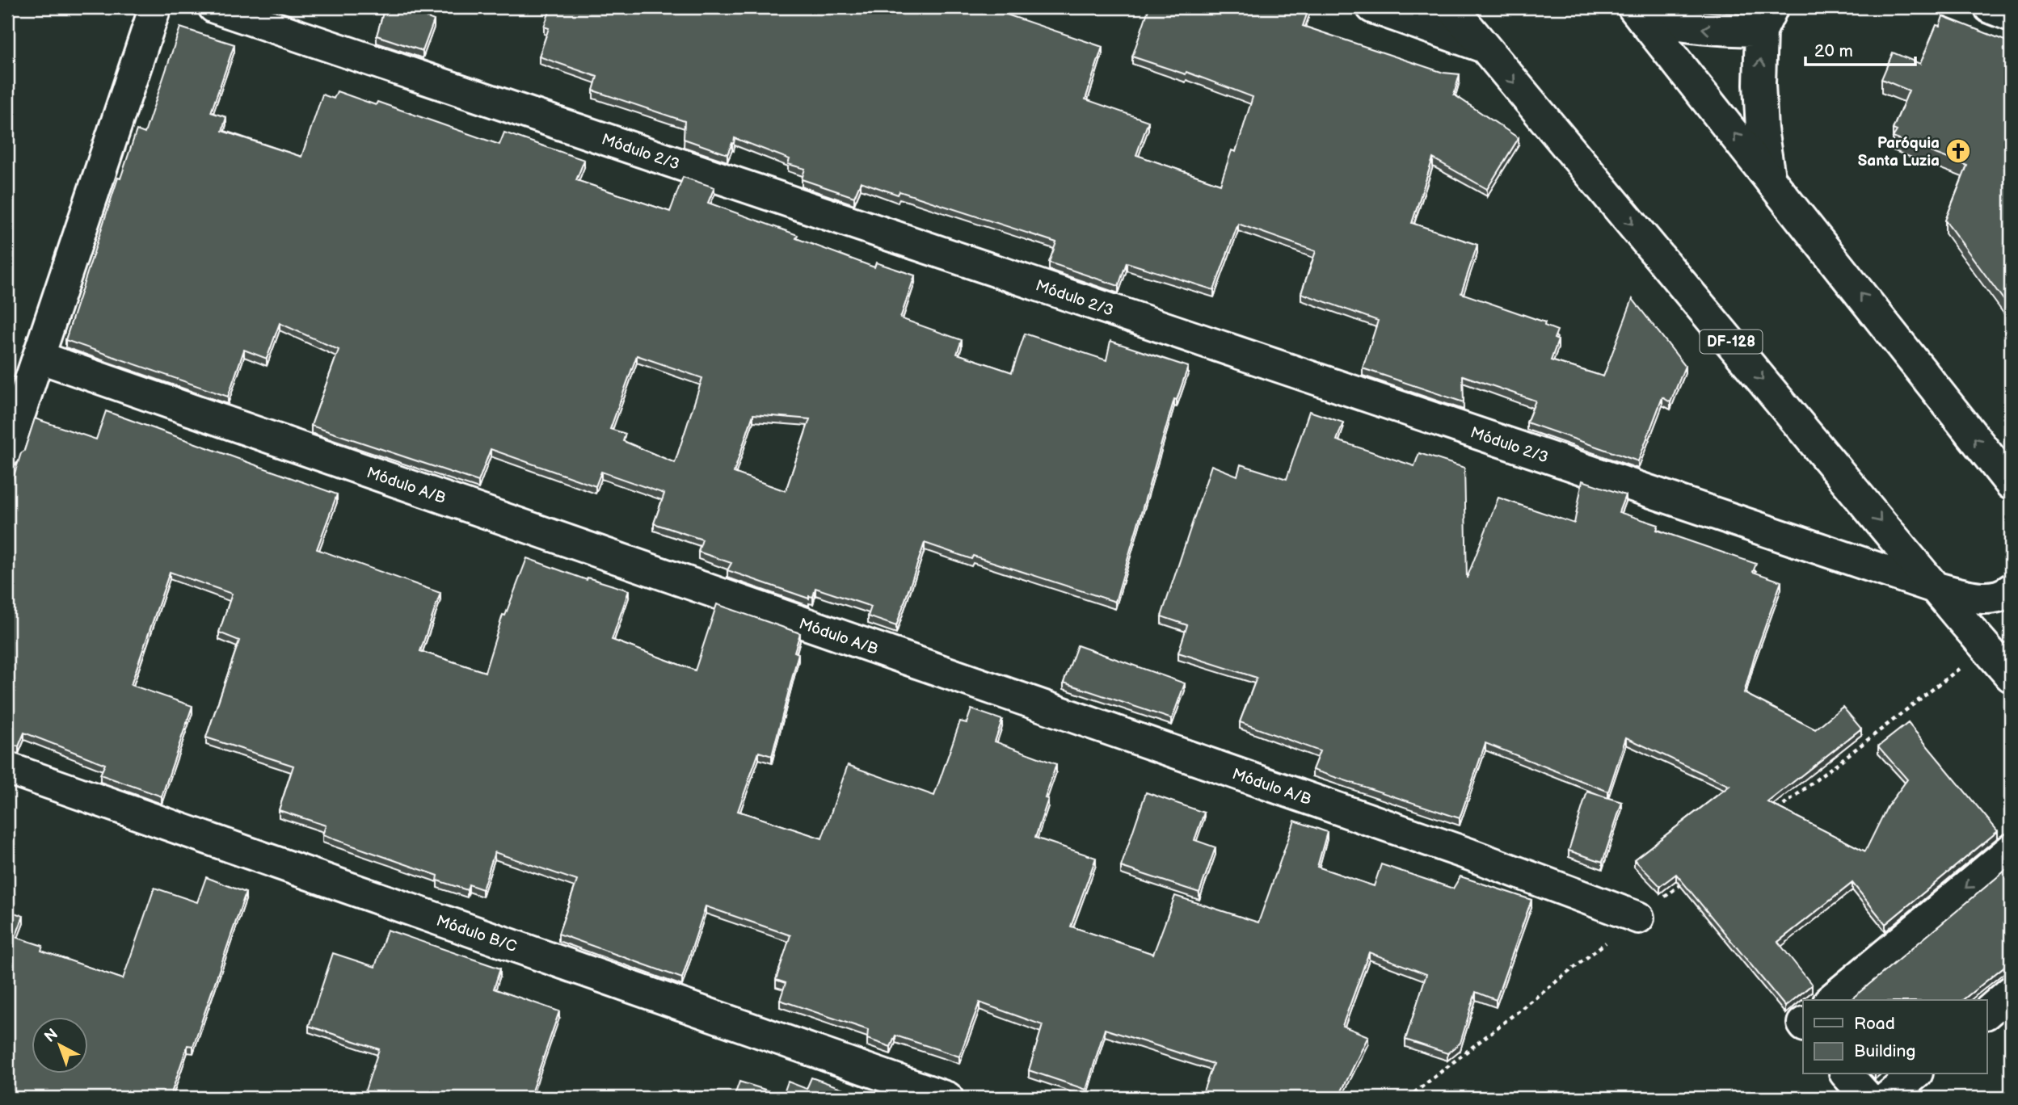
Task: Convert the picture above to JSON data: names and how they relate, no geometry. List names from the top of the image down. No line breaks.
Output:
{"streets":{"street":["Módulo 2/3","DF-128","Módulo A/B","Módulo B/C"]},"crossings":[["Módulo 2/3","DF-128"]],"places":{"church":["Paróquia Santa Luzia"]},"legend":["Road","Building"],"scale_bar":"20 m","north":"top left"}
